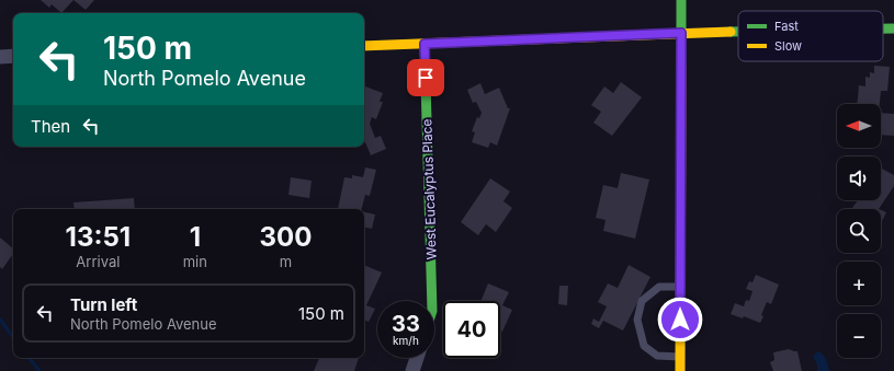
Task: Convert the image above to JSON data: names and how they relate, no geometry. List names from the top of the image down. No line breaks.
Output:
{"streets":{"street":["West Eucalyptus Place"]},"legend":["Fast","Slow"],"north":"left","page":{"turn":["150 m","North Pomelo Avenue"],"map_buttons":["+","−"],"then":"Then","eta":["13:51","Arrival","1","min","300","m"],"list":[{"name":"Turn left","note":"North Pomelo Avenue","value":"150 m"}],"speed":"33 km/h","limit":"40"}}
